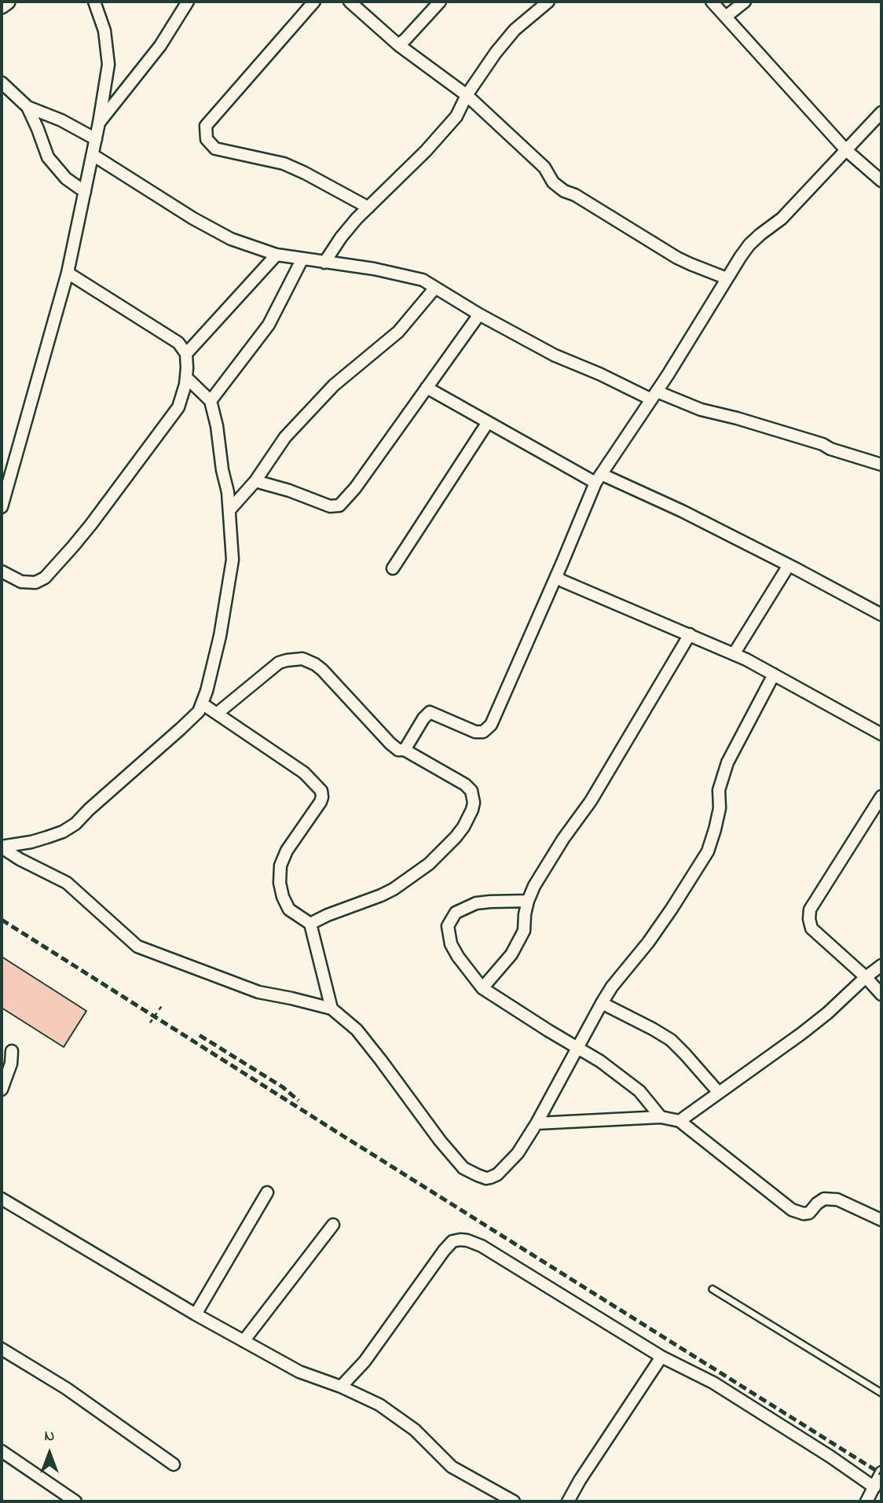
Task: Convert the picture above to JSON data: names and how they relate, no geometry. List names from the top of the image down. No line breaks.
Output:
{"north":"top"}
